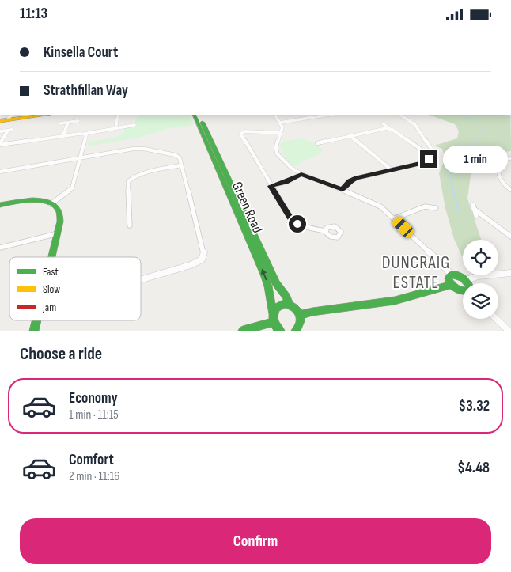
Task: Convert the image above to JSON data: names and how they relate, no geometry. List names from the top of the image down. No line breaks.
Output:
{"streets":{"main road":["Green Road"]},"districts":["DUNCRAIG ESTATE"],"legend":["Fast","Slow","Jam"],"page":{"status":"11:13","banner":["Kinsella Court","Strathfillan Way"],"bubble":"1 min","heading":"Choose a ride","list":[{"name":"Economy","note":"1 min · 11:15","value":"$3.32"},{"name":"Comfort","note":"2 min · 11:16","value":"$4.48"}],"buttons":"Confirm"}}
